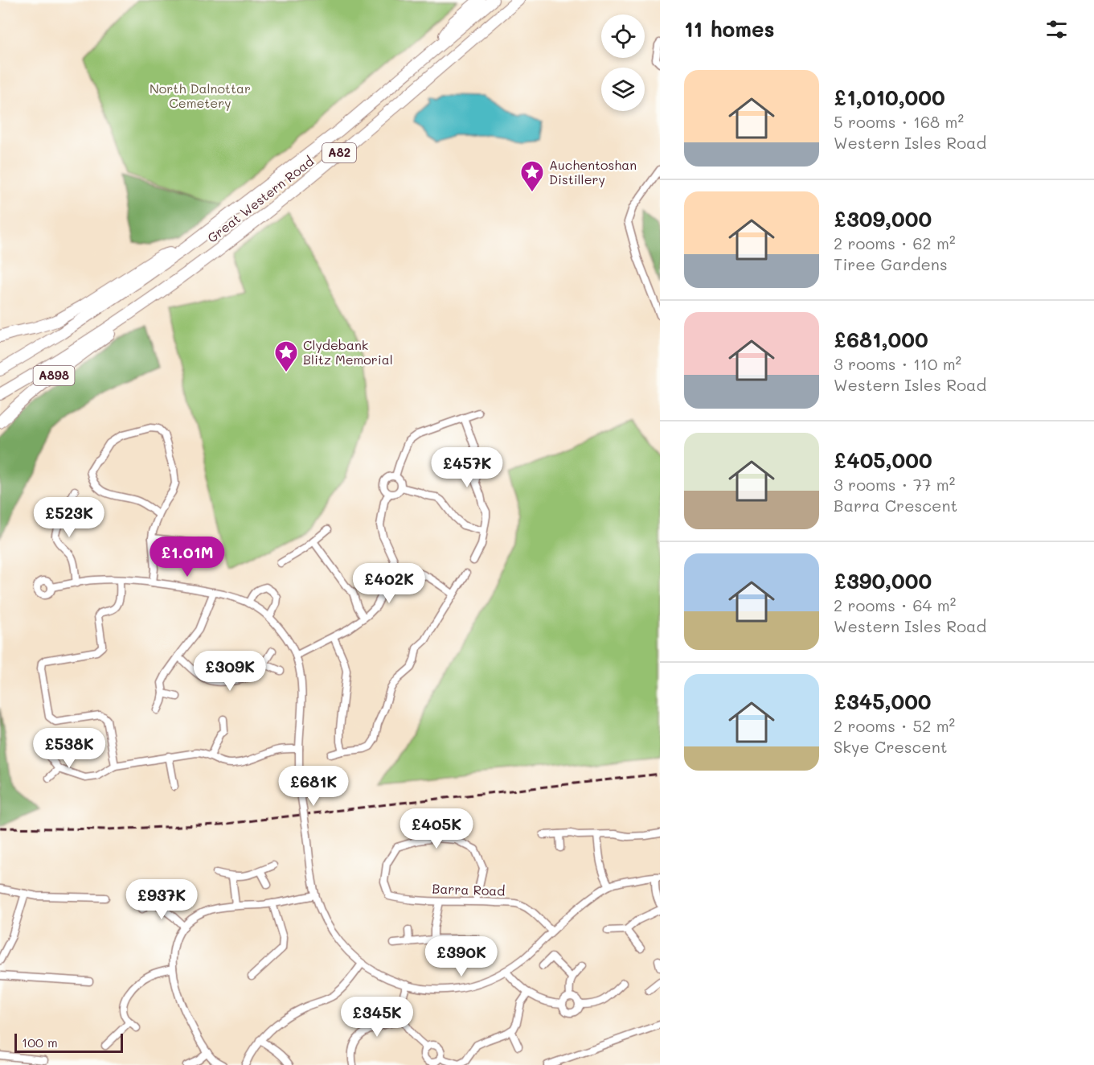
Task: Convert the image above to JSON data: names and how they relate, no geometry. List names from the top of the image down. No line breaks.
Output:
{"streets":{"main road":["A82","Great Western Road","A898"],"street":["Barra Road"]},"crossings":[["Great Western Road","A898"]],"parks":["North Dalnottar Cemetery"],"places":{"place":["Auchentoshan Distillery","Clydebank Blitz Memorial"]},"scale_bar":"100 m","page":{"heading":"11 homes","list":[{"name":"£1,010,000","note":"5 rooms · 168 m² · Western Isles Road"},{"name":"£309,000","note":"2 rooms · 62 m² · Tiree Gardens"},{"name":"£681,000","note":"3 rooms · 110 m² · Western Isles Road"},{"name":"£405,000","note":"3 rooms · 77 m² · Barra Crescent"},{"name":"£390,000","note":"2 rooms · 64 m² · Western Isles Road"},{"name":"£345,000","note":"2 rooms · 52 m² · Skye Crescent"}],"price":["£457K","£523K","£1.01M","£402K","£309K","£538K","£681K","£405K","£937K","£390K","£345K"],"scale":"100 m"}}
